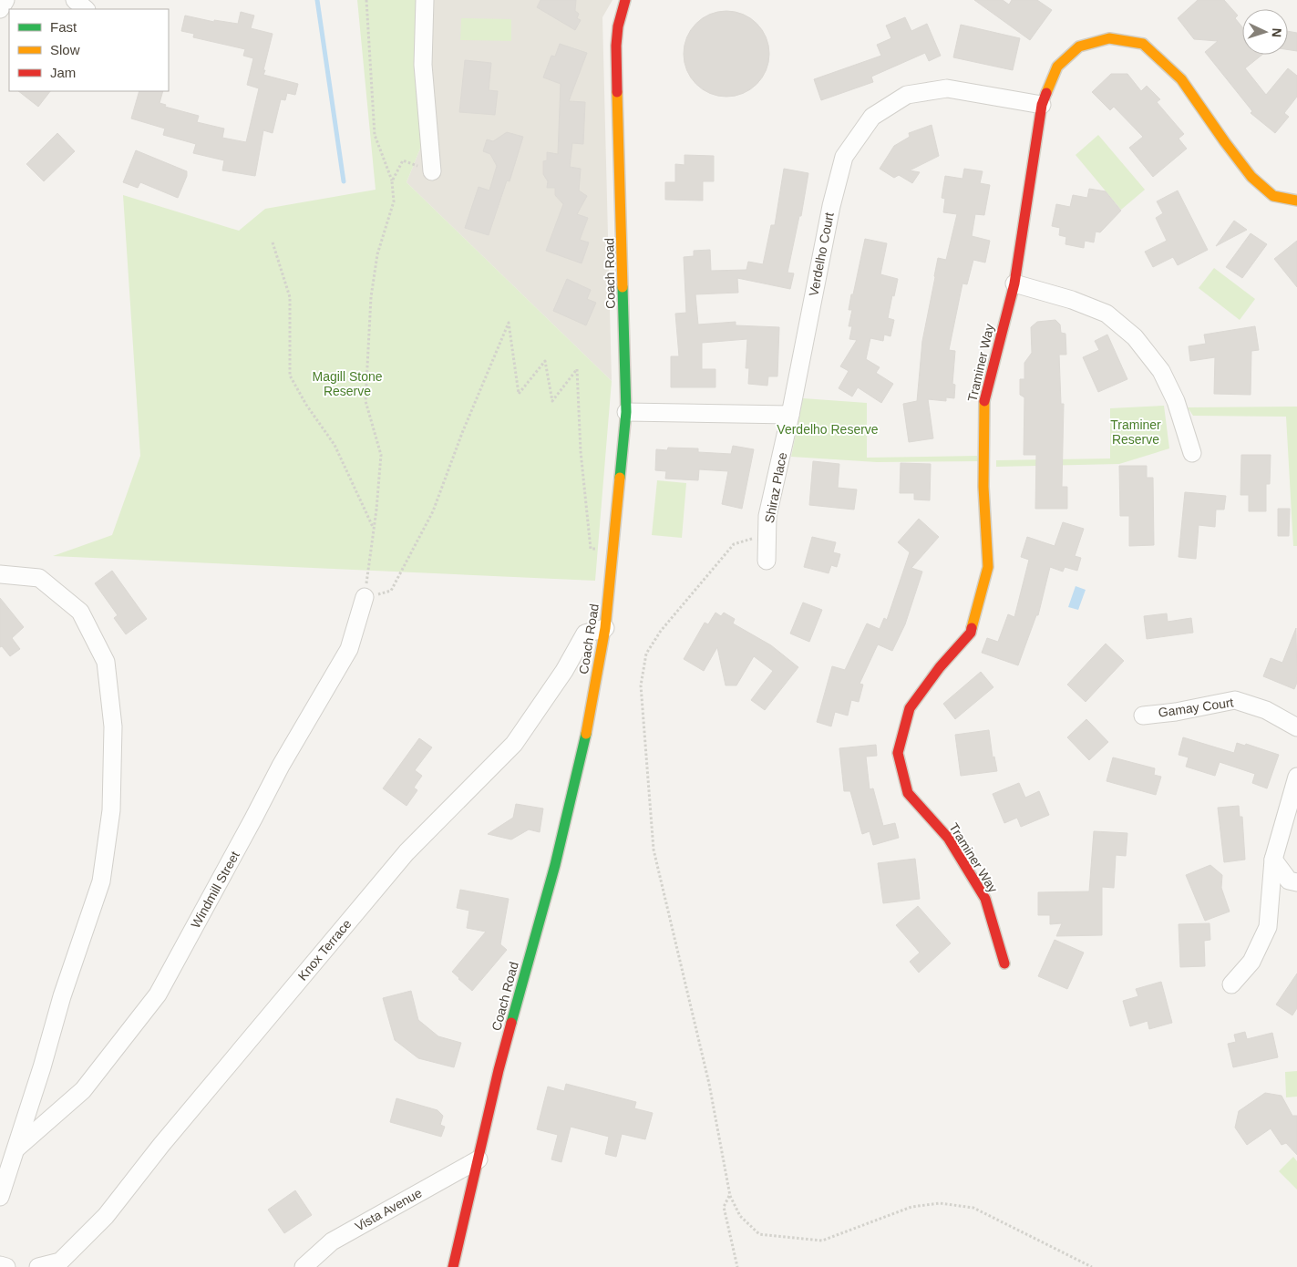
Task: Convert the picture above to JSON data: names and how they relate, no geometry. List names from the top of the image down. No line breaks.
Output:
{"streets":{"street":["Verdelho Court","Coach Road","Traminer Way","Shiraz Place","Gamay Court","Windmill Street","Knox Terrace","Vista Avenue"]},"crossings":[["Verdelho Court","Traminer Way"],["Verdelho Court","Shiraz Place"],["Coach Road","Knox Terrace"],["Coach Road","Vista Avenue"]],"parks":["Magill Stone Reserve","Traminer Reserve","Verdelho Reserve"],"legend":["Fast","Slow","Jam"],"north":"right"}
